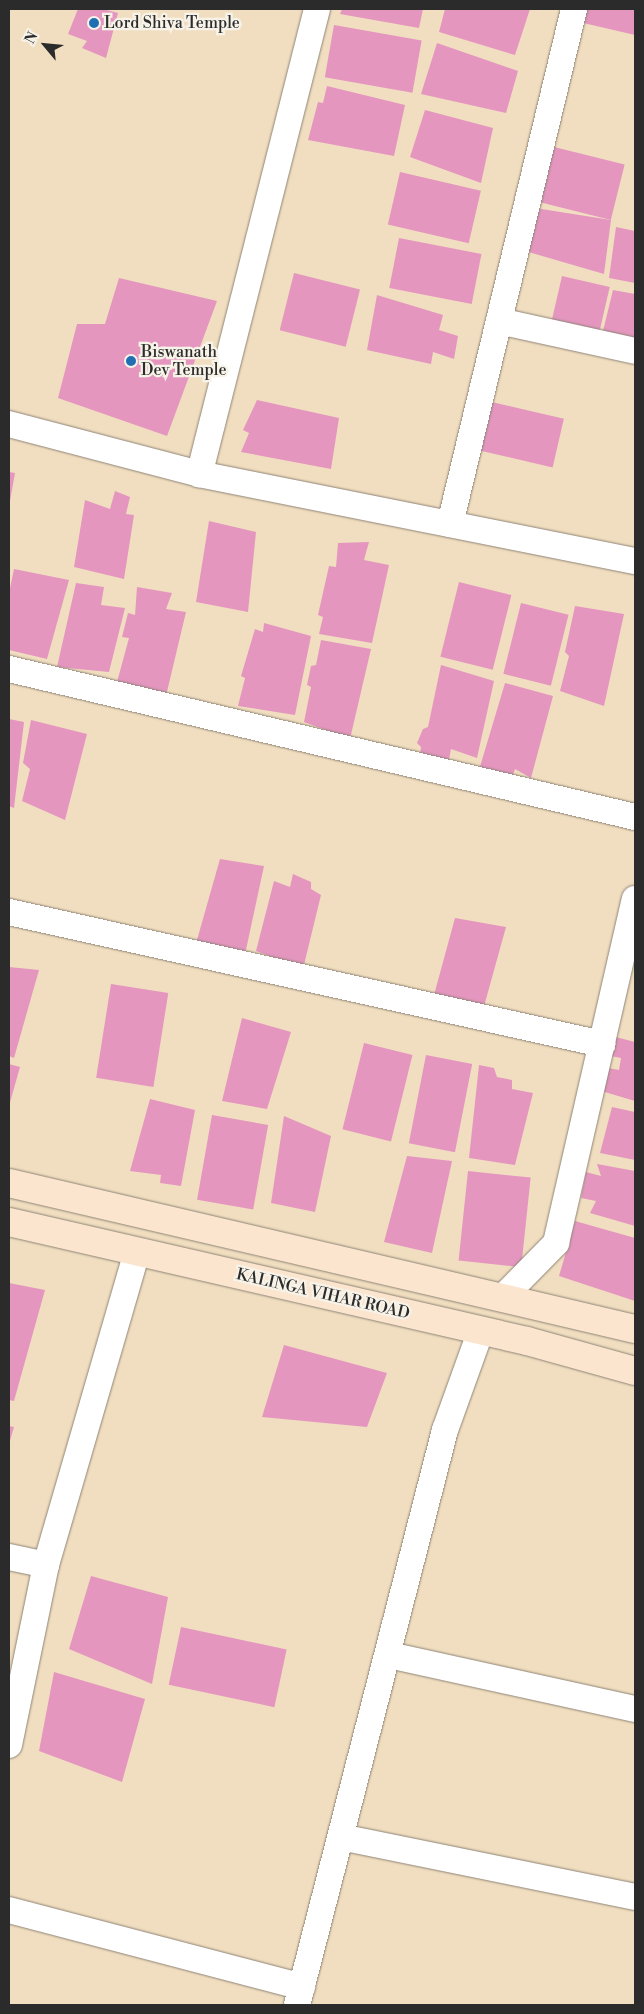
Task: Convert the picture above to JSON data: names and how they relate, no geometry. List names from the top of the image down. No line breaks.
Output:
{"streets":{"street":["KALINGA VIHAR ROAD"]},"places":["Lord Shiva Temple","Biswanath Dev Temple"],"north":"top left"}
